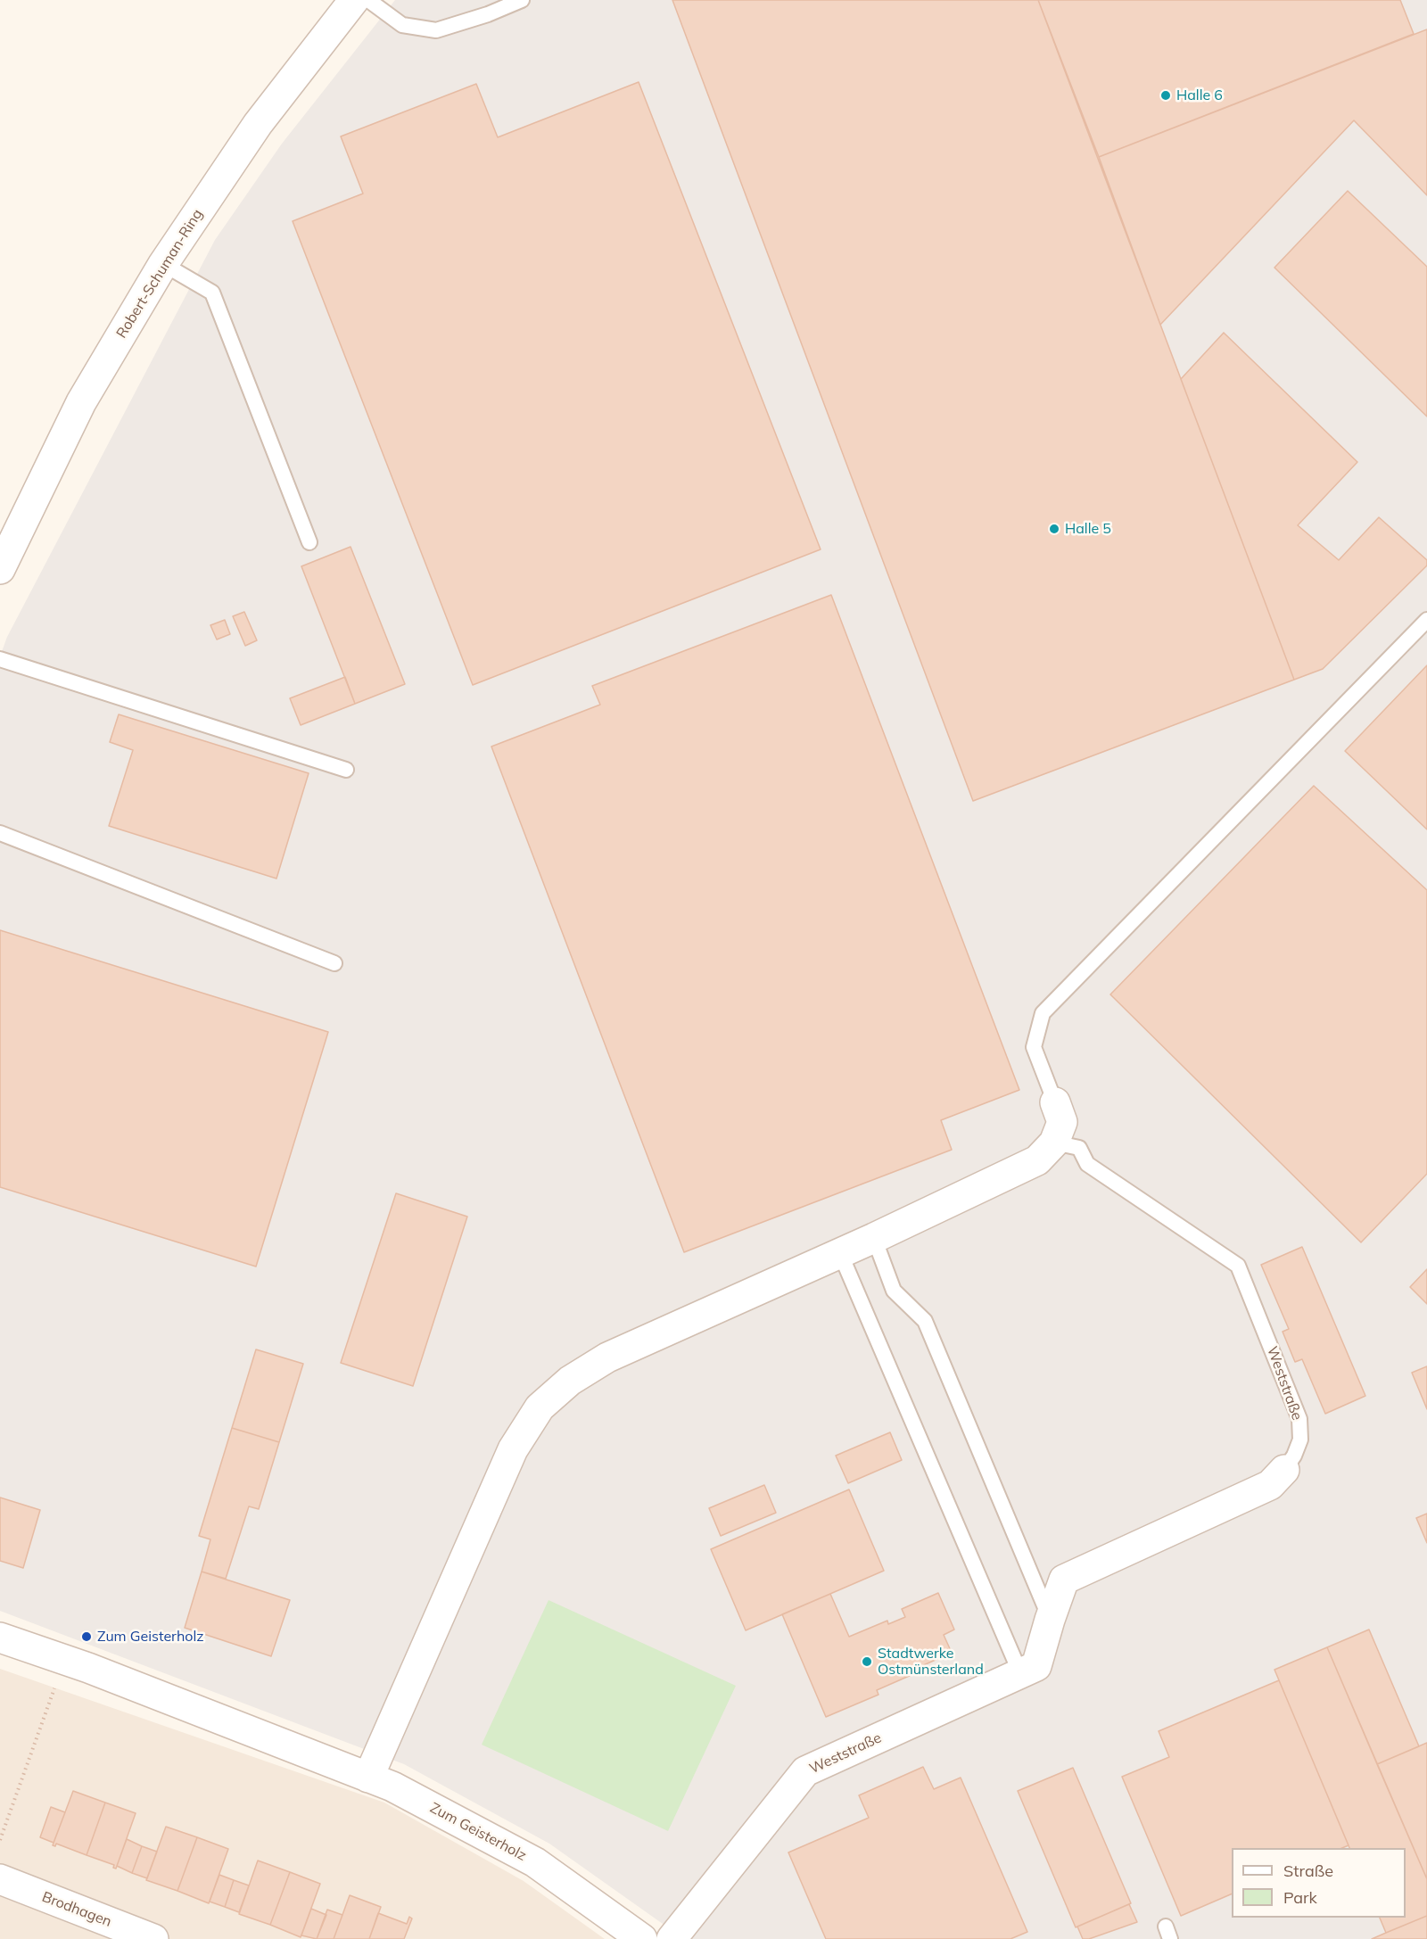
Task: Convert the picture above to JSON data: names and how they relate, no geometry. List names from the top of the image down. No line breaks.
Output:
{"streets":{"street":["Robert-Schuman-Ring","Weststraße","Zum Geisterholz","Brodhagen"]},"places":["Halle 6","Halle 5","Zum Geisterholz","Stadtwerke Ostmünsterland"],"legend":["Straße","Park"]}
